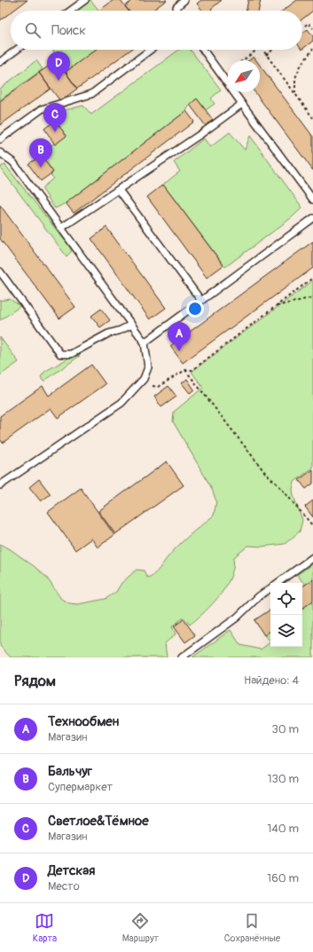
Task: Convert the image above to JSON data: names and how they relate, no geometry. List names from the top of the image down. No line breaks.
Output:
{"north":"bottom left","page":{"search":"Поиск","pins":["D","C","B","A"],"heading":["Рядом","Найдено: 4"],"list":[{"mark":"A","name":"Технообмен","note":"Магазин","value":"30 m"},{"mark":"B","name":"Бальчуг","note":"Супермаркет","value":"130 m"},{"mark":"C","name":"Светлое&Тёмное","note":"Магазин","value":"140 m"},{"mark":"D","name":"Детская","note":"Место","value":"160 m"}],"nav":["Карта","Маршрут","Сохранённые"]}}
